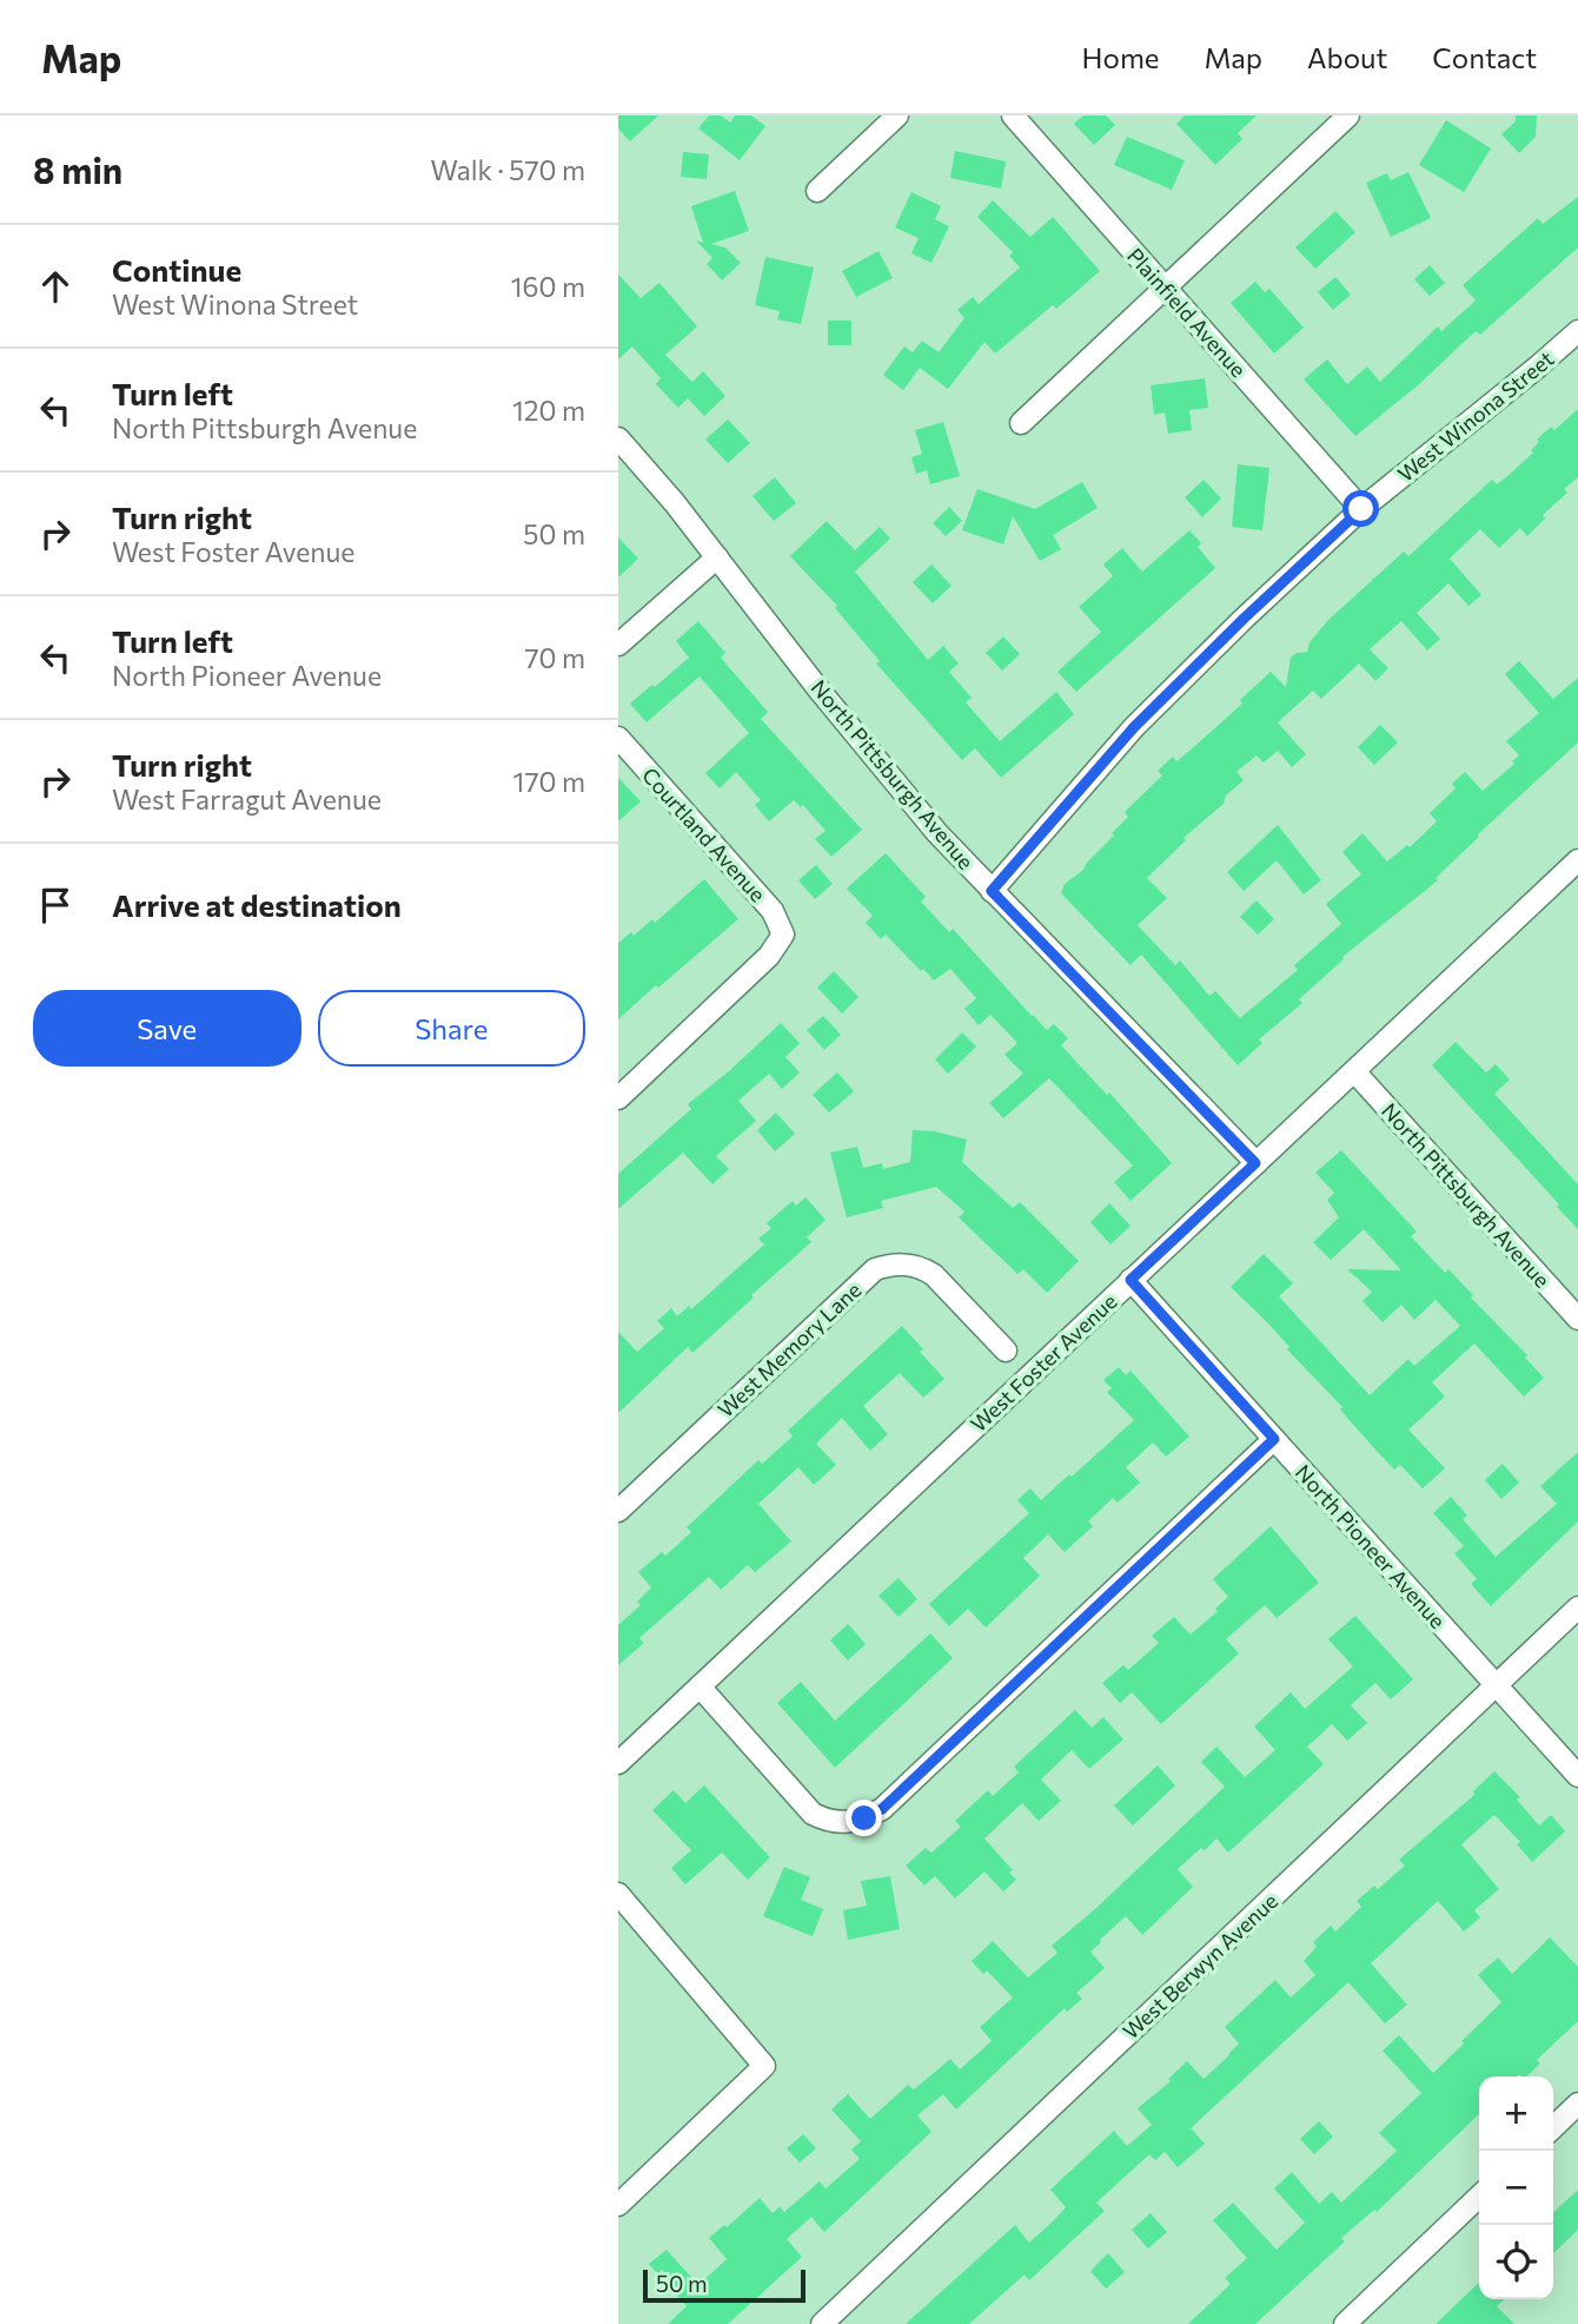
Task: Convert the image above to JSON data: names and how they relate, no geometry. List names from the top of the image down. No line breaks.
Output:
{"streets":{"street":["Plainfield Avenue","West Winona Street","North Pittsburgh Avenue","Courtland Avenue","West Memory Lane","West Foster Avenue","North Pioneer Avenue","West Berwyn Avenue"]},"crossings":[["Plainfield Avenue","West Winona Street"],["West Winona Street","North Pittsburgh Avenue"],["North Pittsburgh Avenue","West Foster Avenue"],["West Foster Avenue","North Pioneer Avenue"],["North Pioneer Avenue","West Berwyn Avenue"]],"scale_bar":"50 m","page":{"header":"Map","nav":["Home","Map","About","Contact"],"heading":["8 min","Walk · 570 m"],"list":[["Continue","West Winona Street","160 m"],["Turn left","North Pittsburgh Avenue","120 m"],["Turn right","West Foster Avenue","50 m"],["Turn left","North Pioneer Avenue","70 m"],["Turn right","West Farragut Avenue","170 m"],"Arrive at destination"],"buttons":["Save","Share"],"map_buttons":["+","−"],"scale":"50 m"}}
